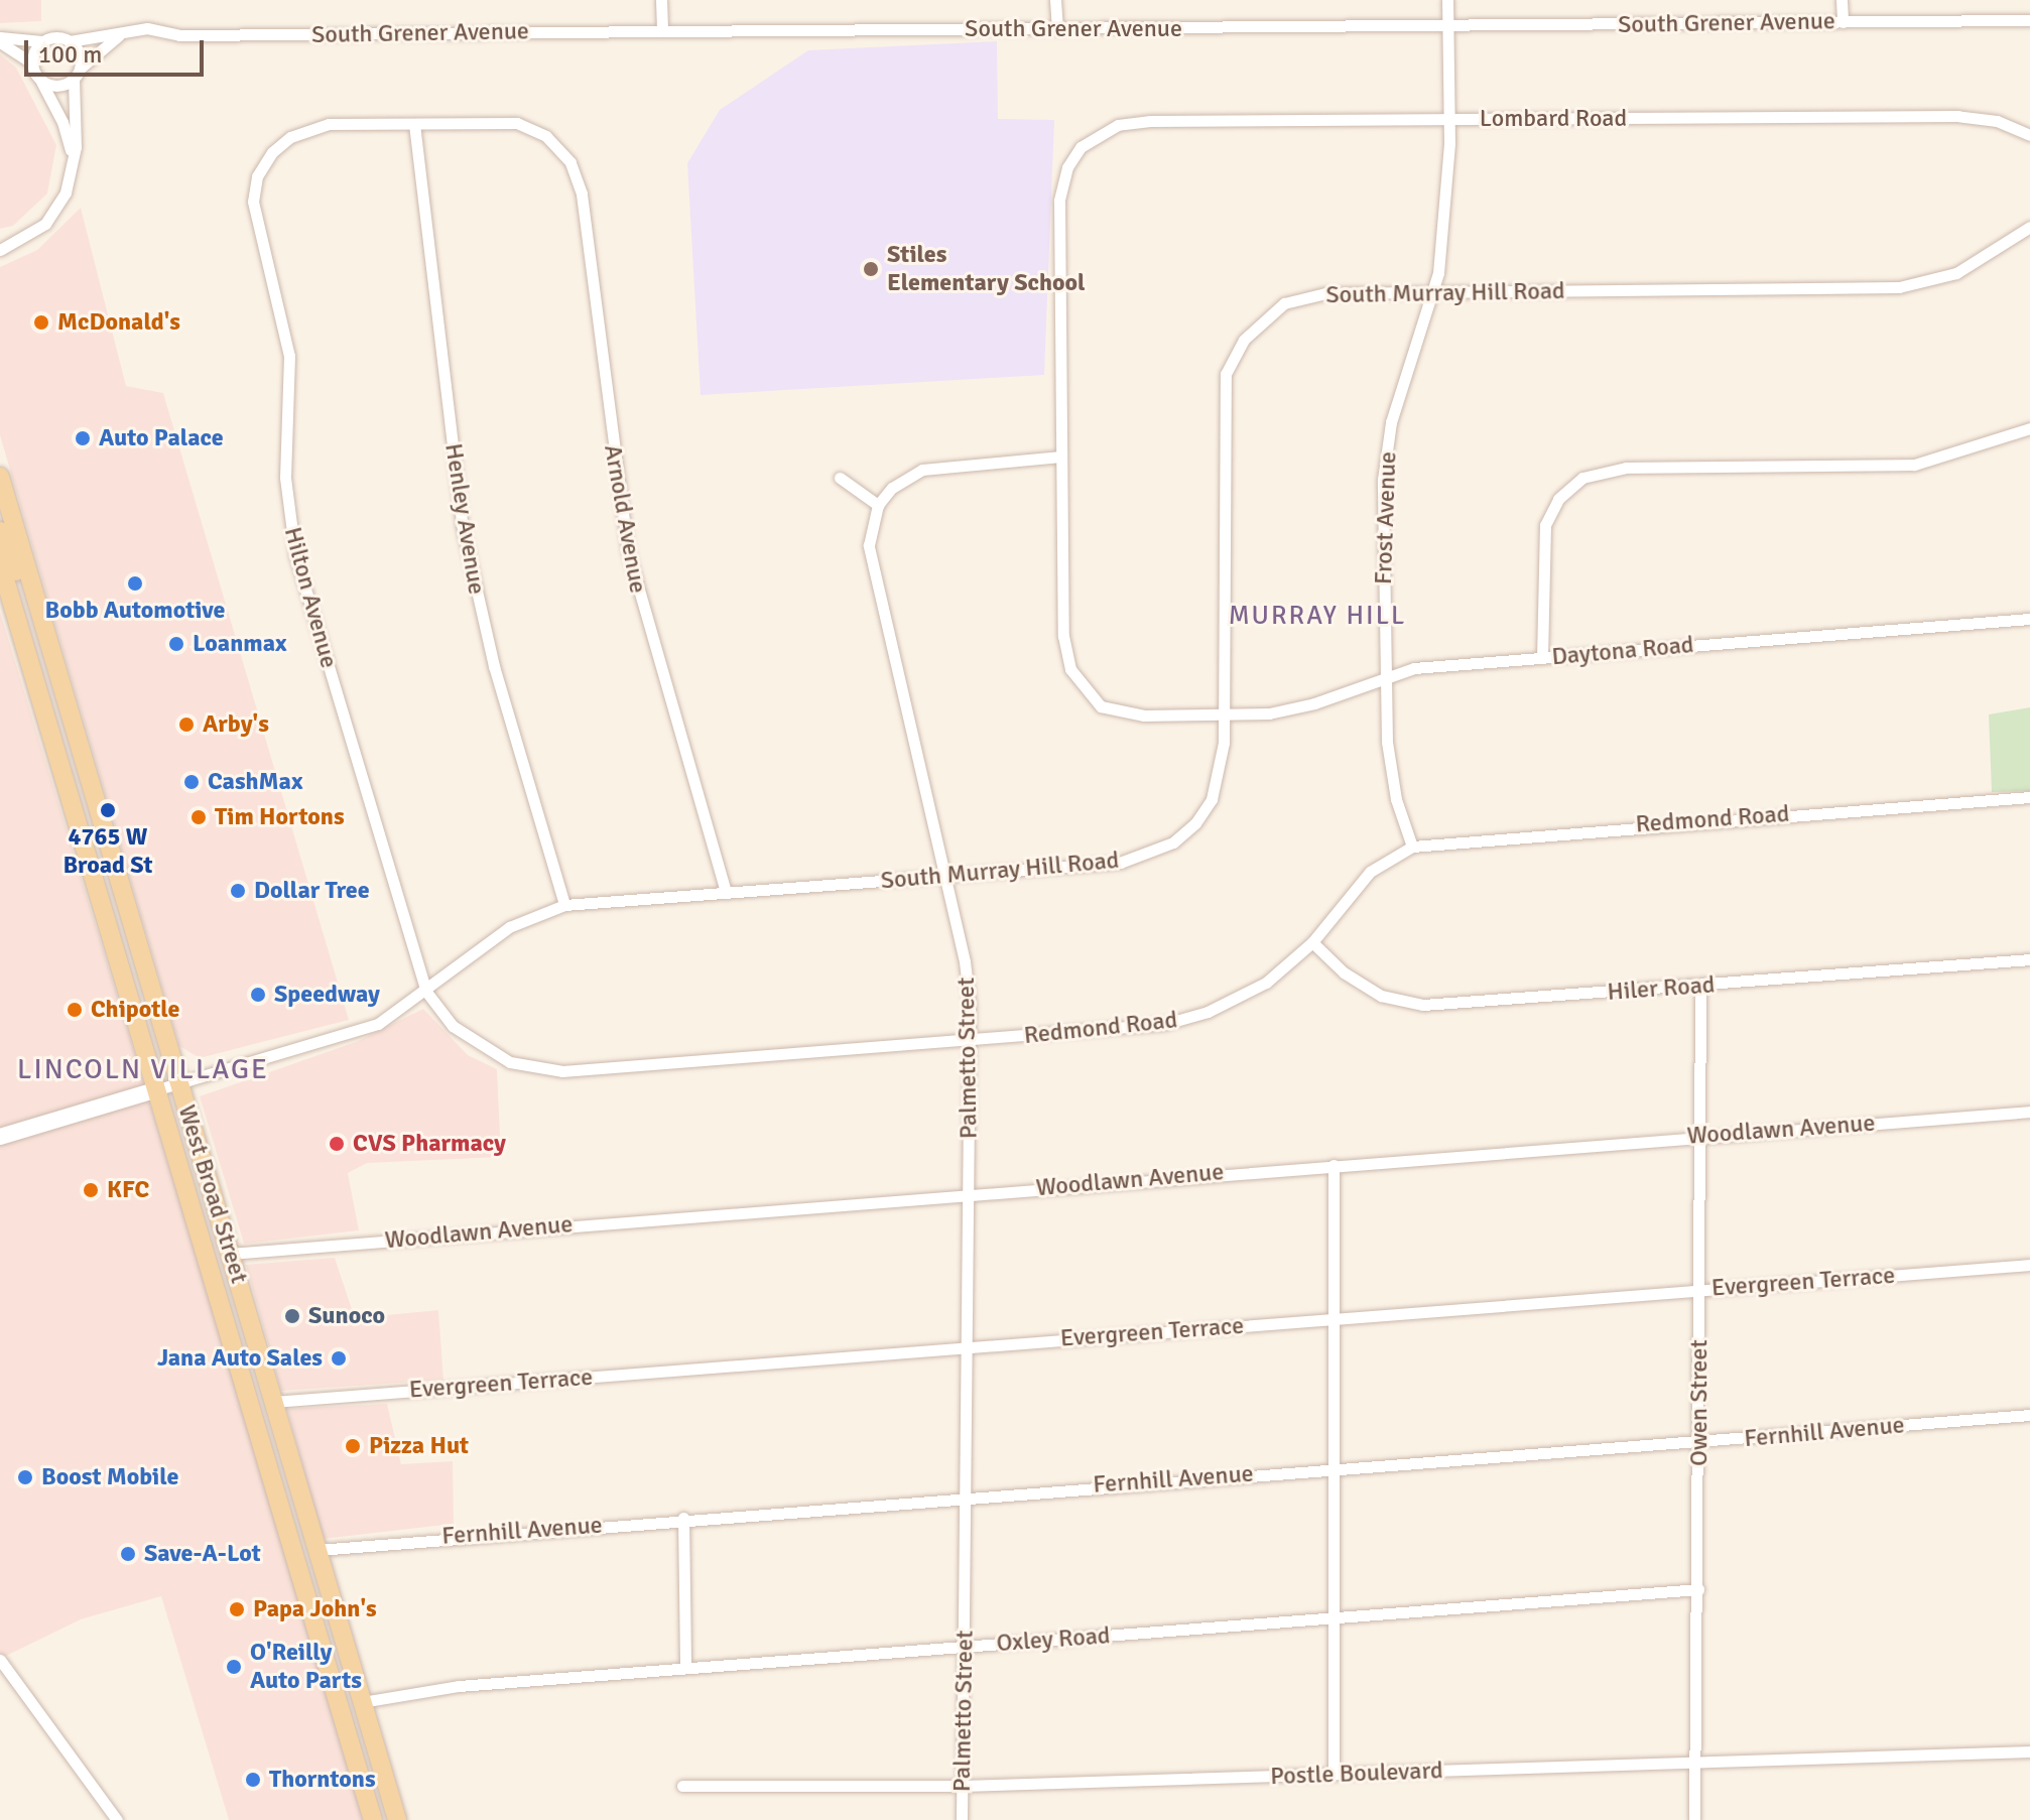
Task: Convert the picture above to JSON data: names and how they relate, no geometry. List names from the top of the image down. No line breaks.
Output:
{"streets":{"main road":["West Broad Street"],"street":["South Grener Avenue","Lombard Road","South Murray Hill Road","Frost Avenue","Henley Avenue","Arnold Avenue","Hilton Avenue","Daytona Road","Redmond Road","Hiler Road","Palmetto Street","Woodlawn Avenue","Evergreen Terrace","Owen Street","Fernhill Avenue","Oxley Road","Postle Boulevard"]},"crossings":[["South Grener Avenue","Frost Avenue"],["Lombard Road","Frost Avenue"],["Lombard Road","Daytona Road"],["South Murray Hill Road","Frost Avenue"],["South Murray Hill Road","Henley Avenue"],["South Murray Hill Road","Arnold Avenue"],["South Murray Hill Road","Hilton Avenue"],["South Murray Hill Road","Daytona Road"],["South Murray Hill Road","Redmond Road"],["South Murray Hill Road","Palmetto Street"],["South Murray Hill Road","West Broad Street"],["Frost Avenue","Daytona Road"],["Frost Avenue","Redmond Road"],["Henley Avenue","Arnold Avenue"],["Henley Avenue","Hilton Avenue"],["Arnold Avenue","Hilton Avenue"],["Hilton Avenue","Redmond Road"],["Redmond Road","Hiler Road"],["Redmond Road","Palmetto Street"],["Hiler Road","Owen Street"],["Palmetto Street","Woodlawn Avenue"],["Palmetto Street","Evergreen Terrace"],["Palmetto Street","Fernhill Avenue"],["Palmetto Street","Oxley Road"],["Palmetto Street","Postle Boulevard"],["Woodlawn Avenue","West Broad Street"],["Woodlawn Avenue","Owen Street"],["West Broad Street","Evergreen Terrace"],["West Broad Street","Fernhill Avenue"],["West Broad Street","Oxley Road"],["Evergreen Terrace","Owen Street"],["Owen Street","Fernhill Avenue"],["Owen Street","Oxley Road"],["Owen Street","Postle Boulevard"]],"districts":["MURRAY HILL","LINCOLN VILLAGE"],"places":["Stiles Elementary School","McDonald's","Auto Palace","Bobb Automotive","Loanmax","Arby's","CashMax","4765 W Broad St","Tim Hortons","Dollar Tree","Speedway","Chipotle","CVS Pharmacy","KFC","Sunoco","Jana Auto Sales","Pizza Hut","Boost Mobile","Save-A-Lot","Papa John's","O'Reilly Auto Parts","Thorntons"],"scale_bar":"100 m"}
